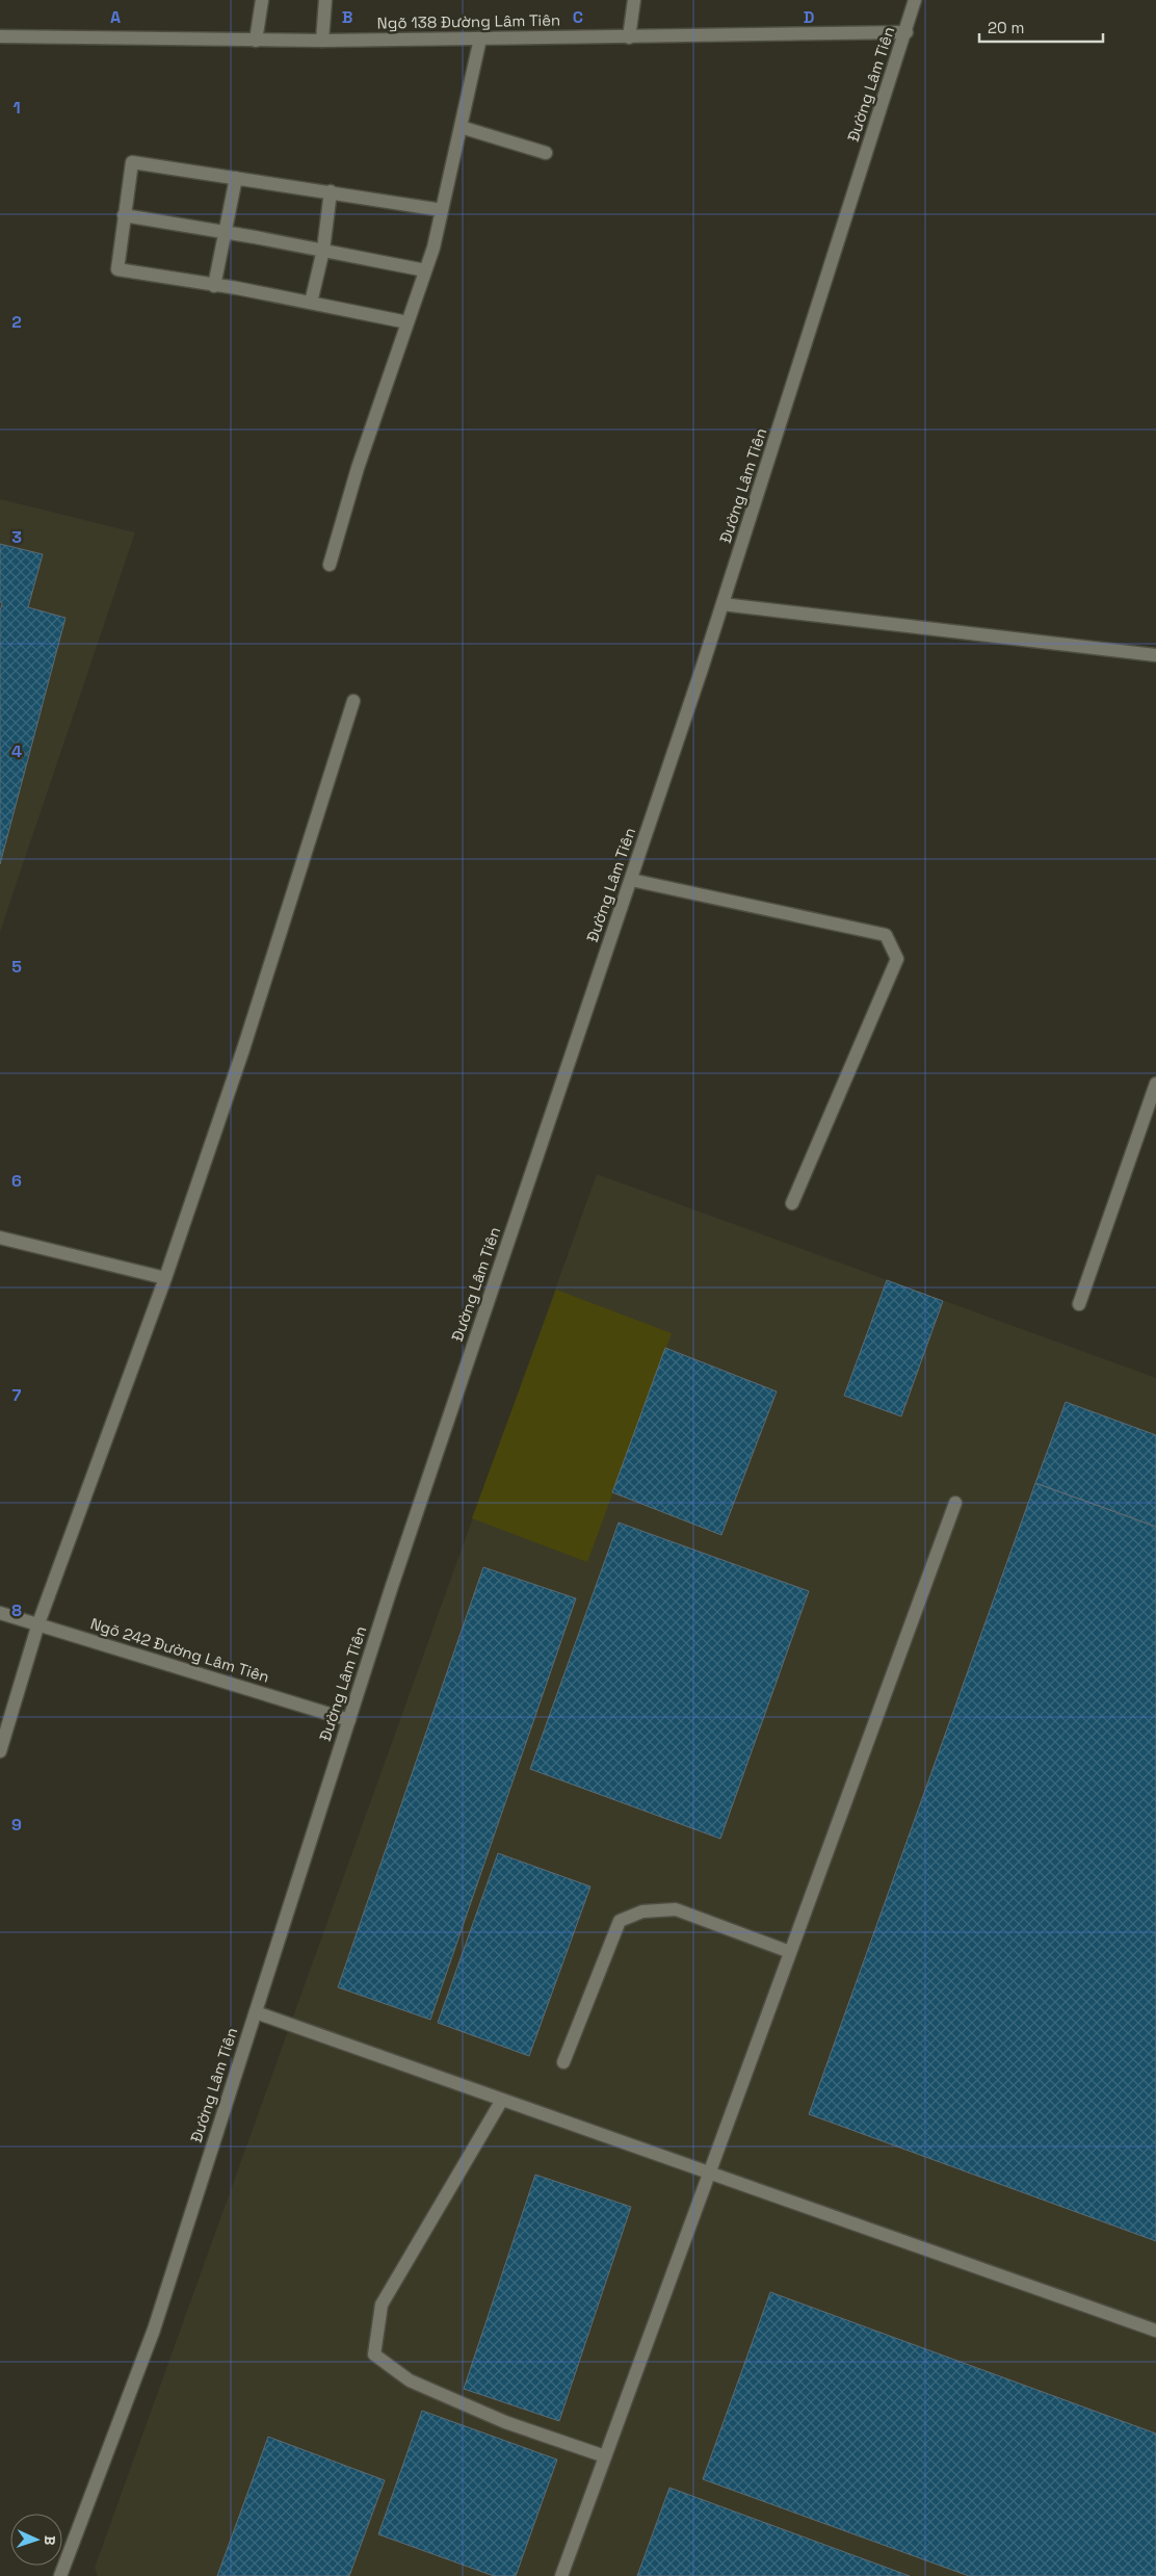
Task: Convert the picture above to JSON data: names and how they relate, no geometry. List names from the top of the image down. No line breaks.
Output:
{"streets":{"street":["Ngõ 138 Đường Lâm Tiên","Đường Lâm Tiên","Ngõ 242 Đường Lâm Tiên"]},"crossings":[["Ngõ 138 Đường Lâm Tiên","Đường Lâm Tiên"],["Đường Lâm Tiên","Ngõ 242 Đường Lâm Tiên"]],"scale_bar":"20 m","north":"right","grid":{"columns":["A","B","C","D"],"rows":["1","2","3","4","5","6","7","8","9"]}}
